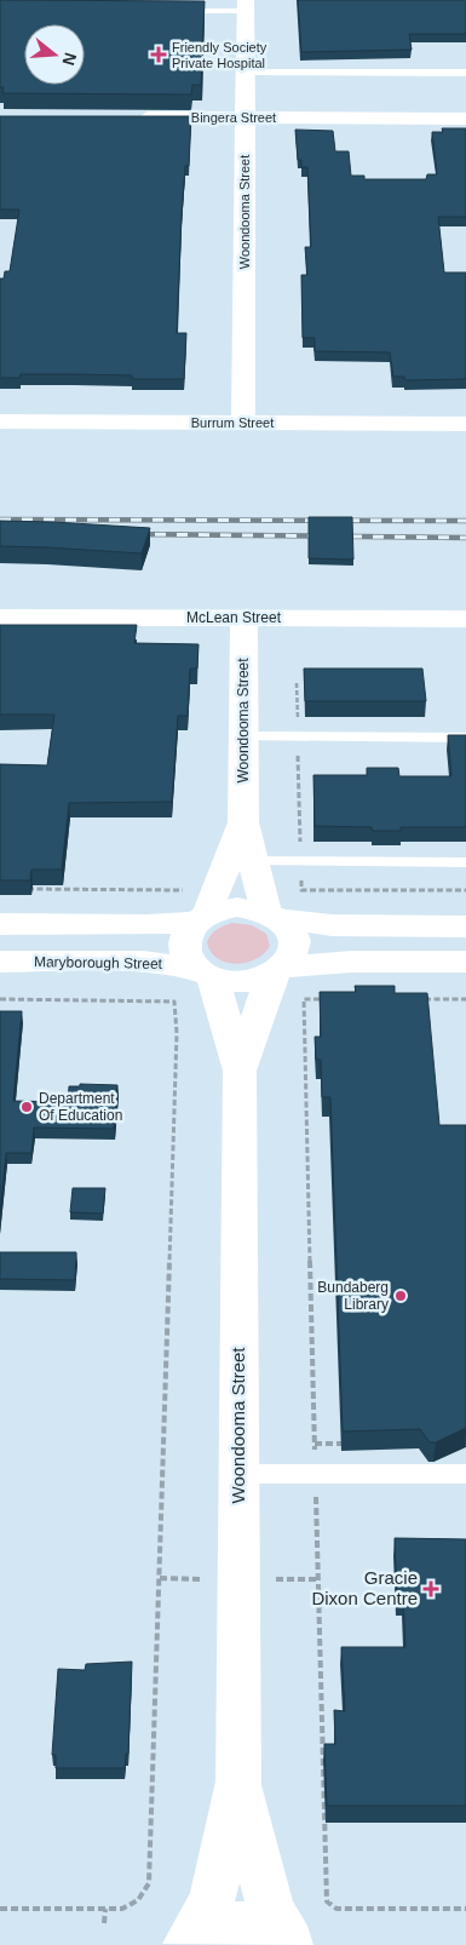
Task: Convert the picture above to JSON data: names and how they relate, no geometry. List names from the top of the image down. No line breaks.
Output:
{"streets":{"street":["Bingera Street","Woondooma Street","Burrum Street","McLean Street","Maryborough Street"]},"crossings":[["Bingera Street","Woondooma Street"],["Woondooma Street","Burrum Street"],["Woondooma Street","McLean Street"],["Woondooma Street","Maryborough Street"]],"places":{"health":["Friendly Society Private Hospital","Gracie Dixon Centre"],"other":["Department Of Education","Bundaberg Library"]},"north":"right"}
